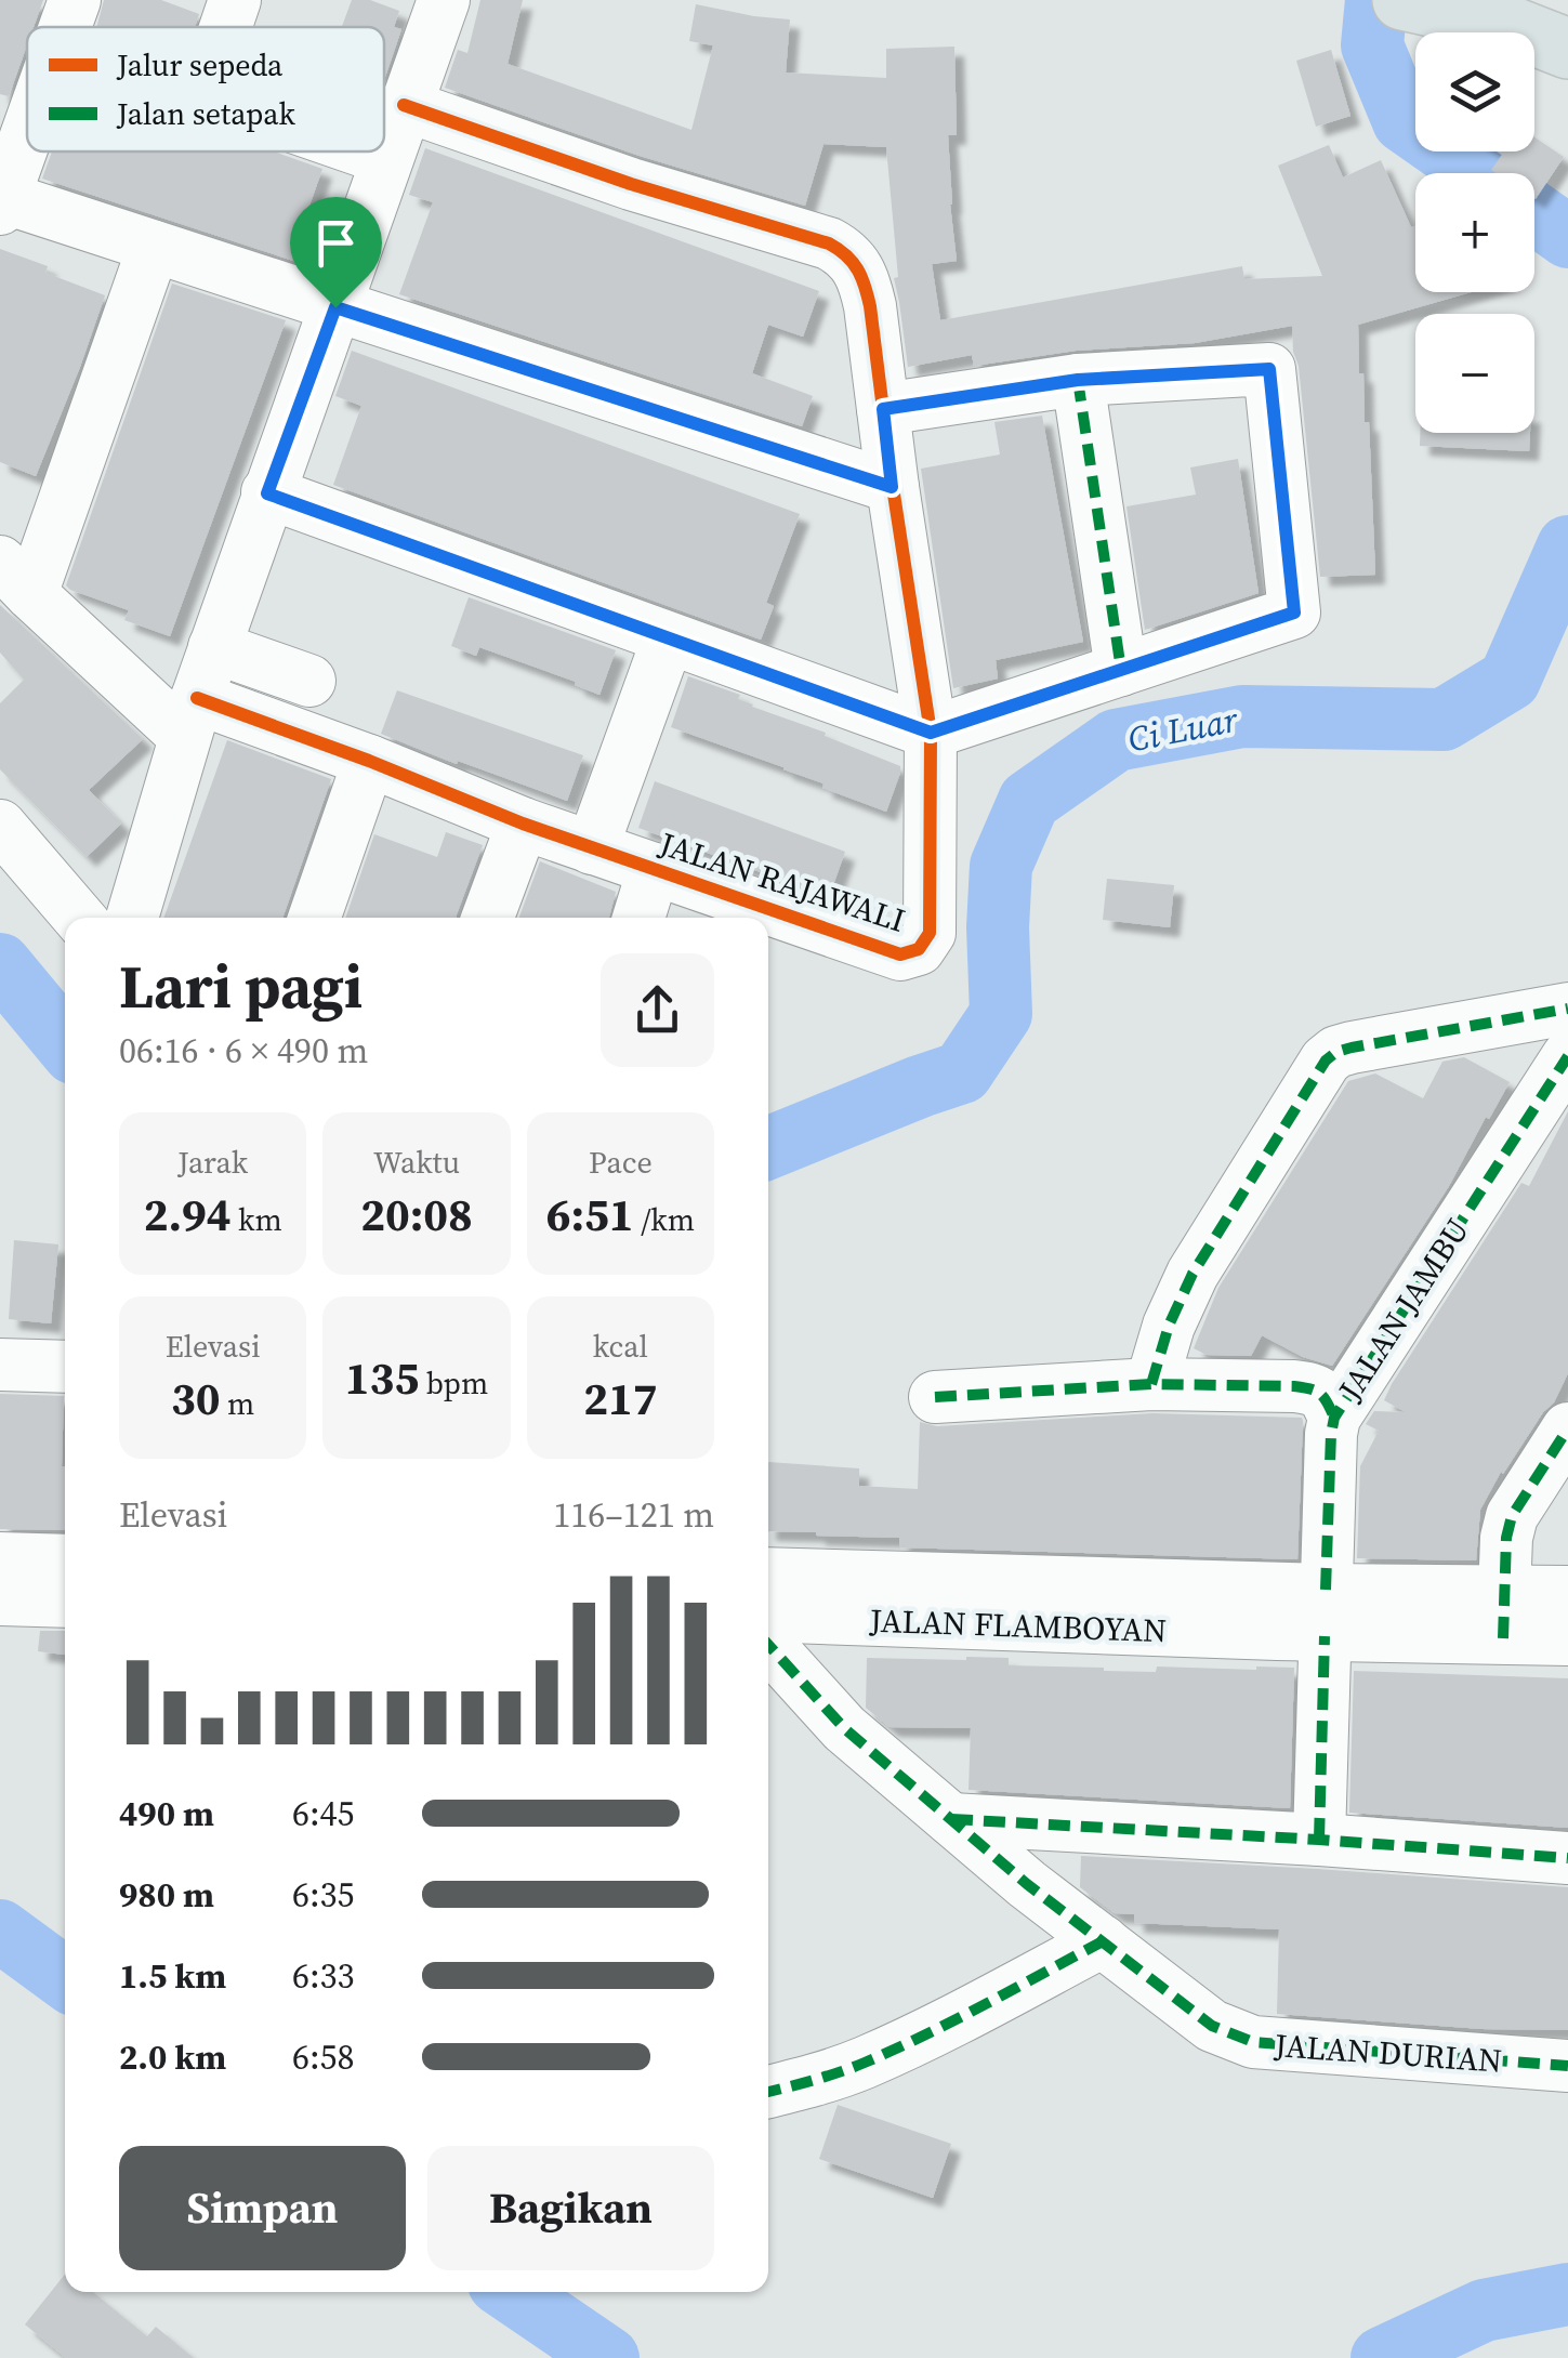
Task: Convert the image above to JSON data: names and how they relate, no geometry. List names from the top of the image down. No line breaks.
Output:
{"streets":{"street":["JALAN RAJAWALI","JALAN JAMBU","JALAN FLAMBOYAN","JALAN DURIAN"]},"crossings":[["JALAN JAMBU","JALAN FLAMBOYAN"]],"water":["Ci Luar"],"legend":["Jalur sepeda","Jalan setapak"],"page":{"map_buttons":["+","−"],"heading":["Lari pagi","06:16 · 6 × 490 m"],"stats":[["Jarak","2.94 km"],["Waktu","20:08"],["Pace","6:51 /km"],["Elevasi","30 m"],["135 bpm"],["kcal","217"]],"chart":["Elevasi","116–121 m"],"list":[{"name":"490 m","note":"6:45"},{"name":"980 m","note":"6:35"},{"name":"1.5 km","note":"6:33"},{"name":"2.0 km","note":"6:58"}],"buttons":["Simpan","Bagikan"]}}
